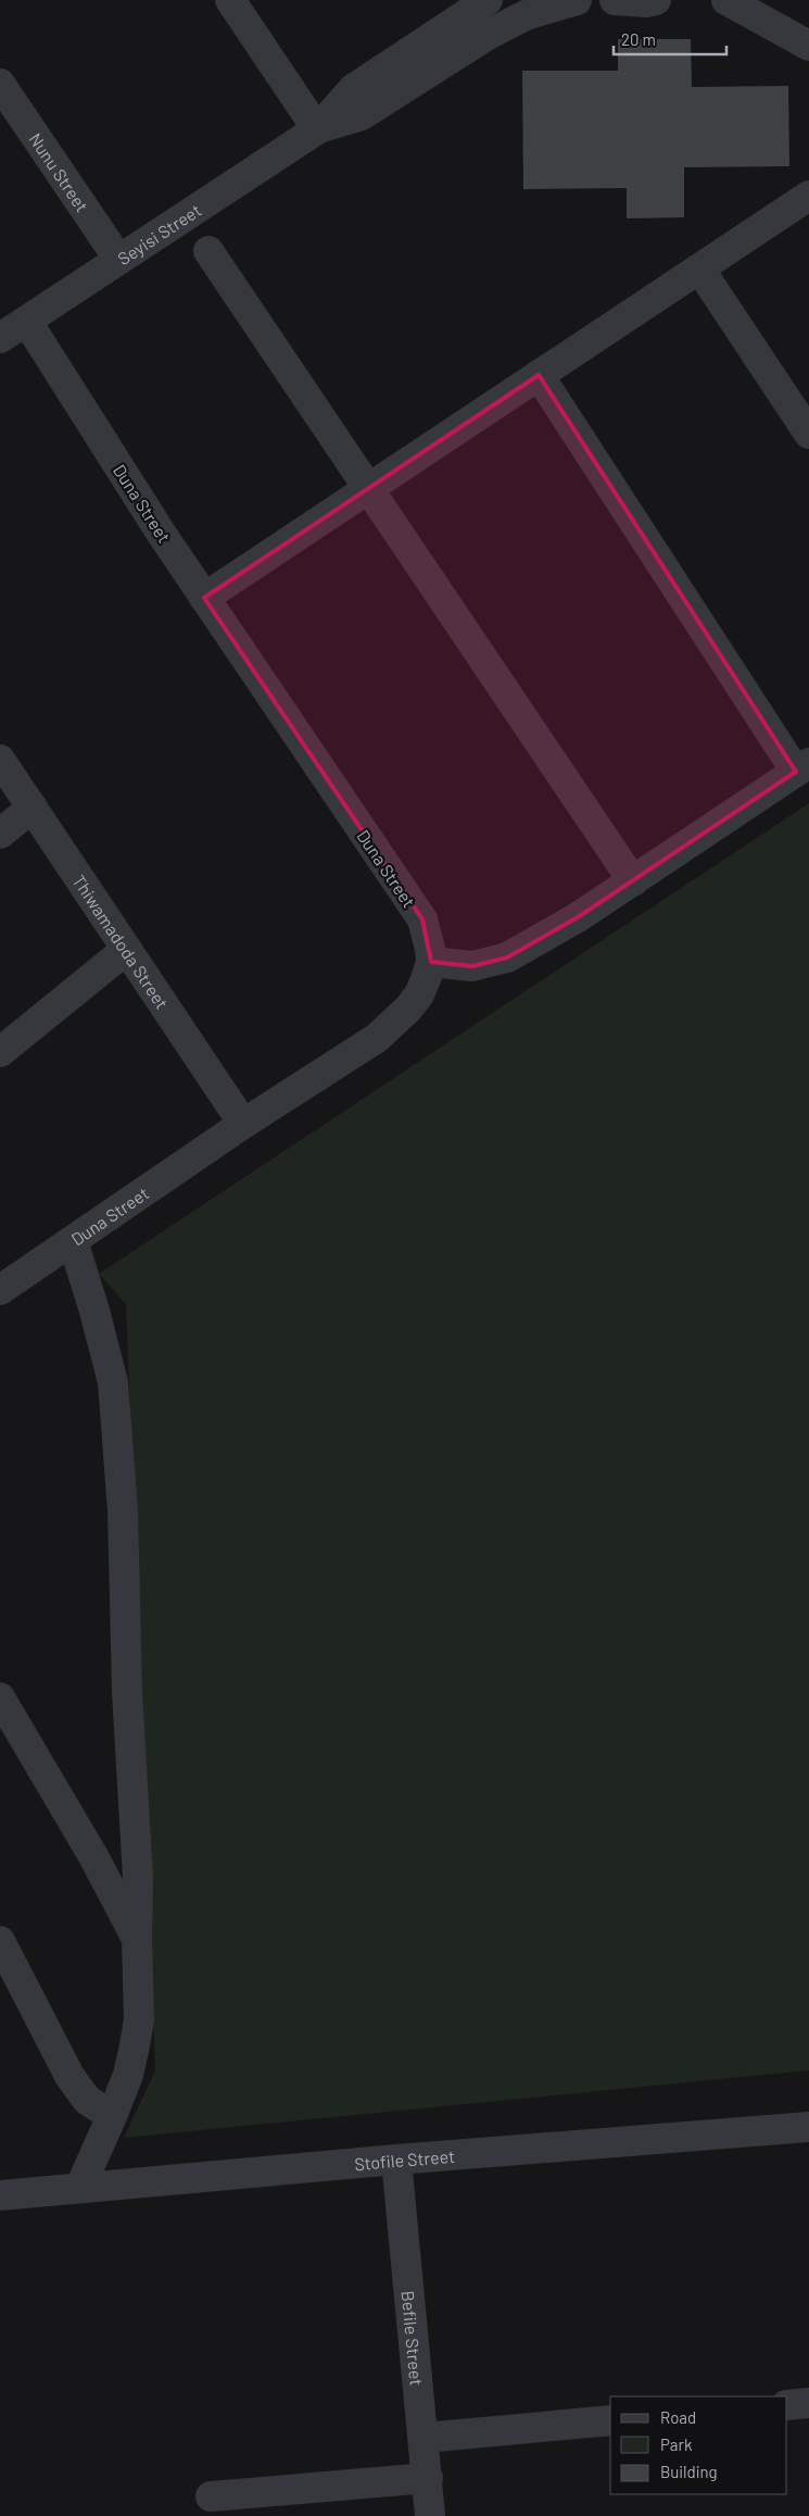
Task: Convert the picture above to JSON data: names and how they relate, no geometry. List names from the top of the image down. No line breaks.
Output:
{"streets":{"street":["Nunu Street","Seyisi Street","Duna Street","Thiwamadoda Street","Stofile Street","Befile Street"]},"crossings":[["Nunu Street","Seyisi Street"],["Seyisi Street","Duna Street"],["Duna Street","Thiwamadoda Street"],["Stofile Street","Befile Street"]],"legend":["Road","Park","Building"],"scale_bar":"20 m"}
